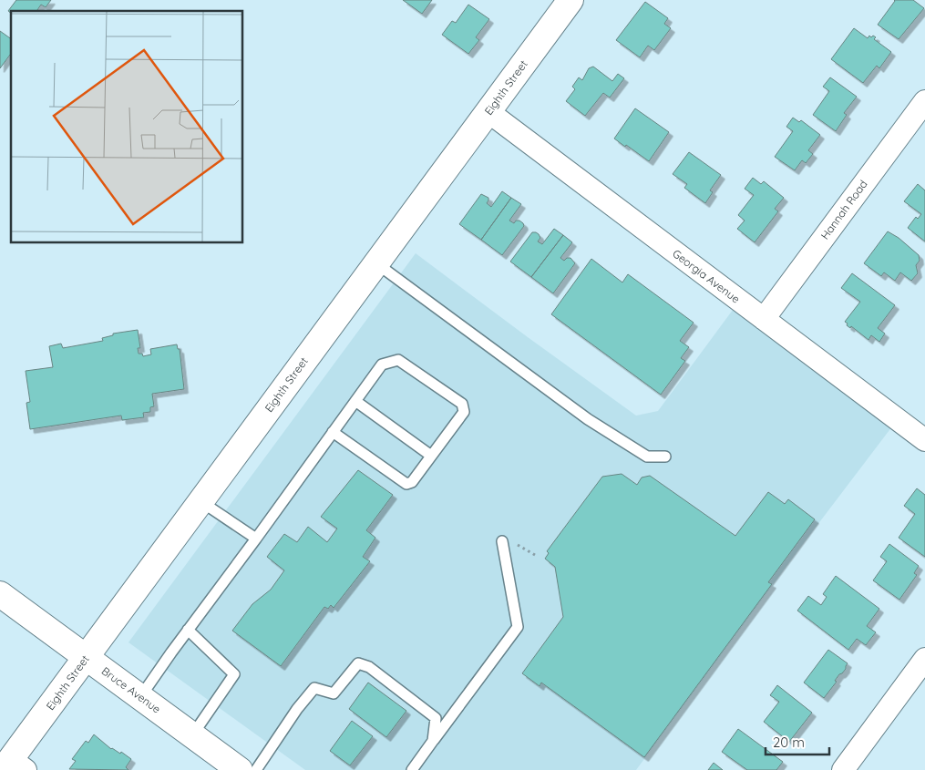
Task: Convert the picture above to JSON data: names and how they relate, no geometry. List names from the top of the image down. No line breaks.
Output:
{"streets":{"street":["Eighth Street","Hannah Road","Georgia Avenue","Bruce Avenue"]},"crossings":[["Eighth Street","Georgia Avenue"],["Eighth Street","Bruce Avenue"],["Hannah Road","Georgia Avenue"]],"scale_bar":"20 m"}
